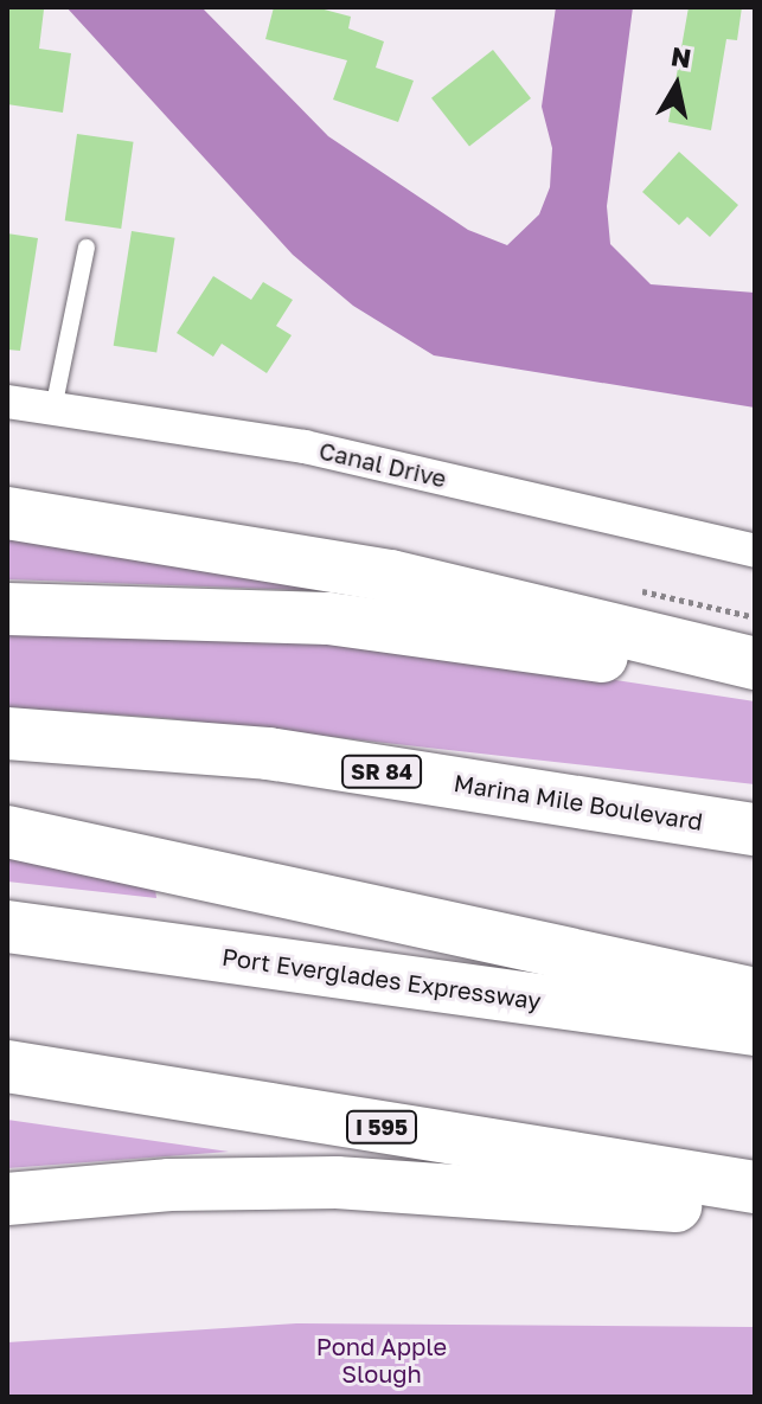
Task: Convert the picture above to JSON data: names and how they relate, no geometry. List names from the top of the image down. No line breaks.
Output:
{"streets":{"main road":["SR 84","Marina Mile Boulevard","Port Everglades Expressway","I 595"],"street":["Canal Drive"]},"parks":["Pond Apple Slough"],"north":"top"}
